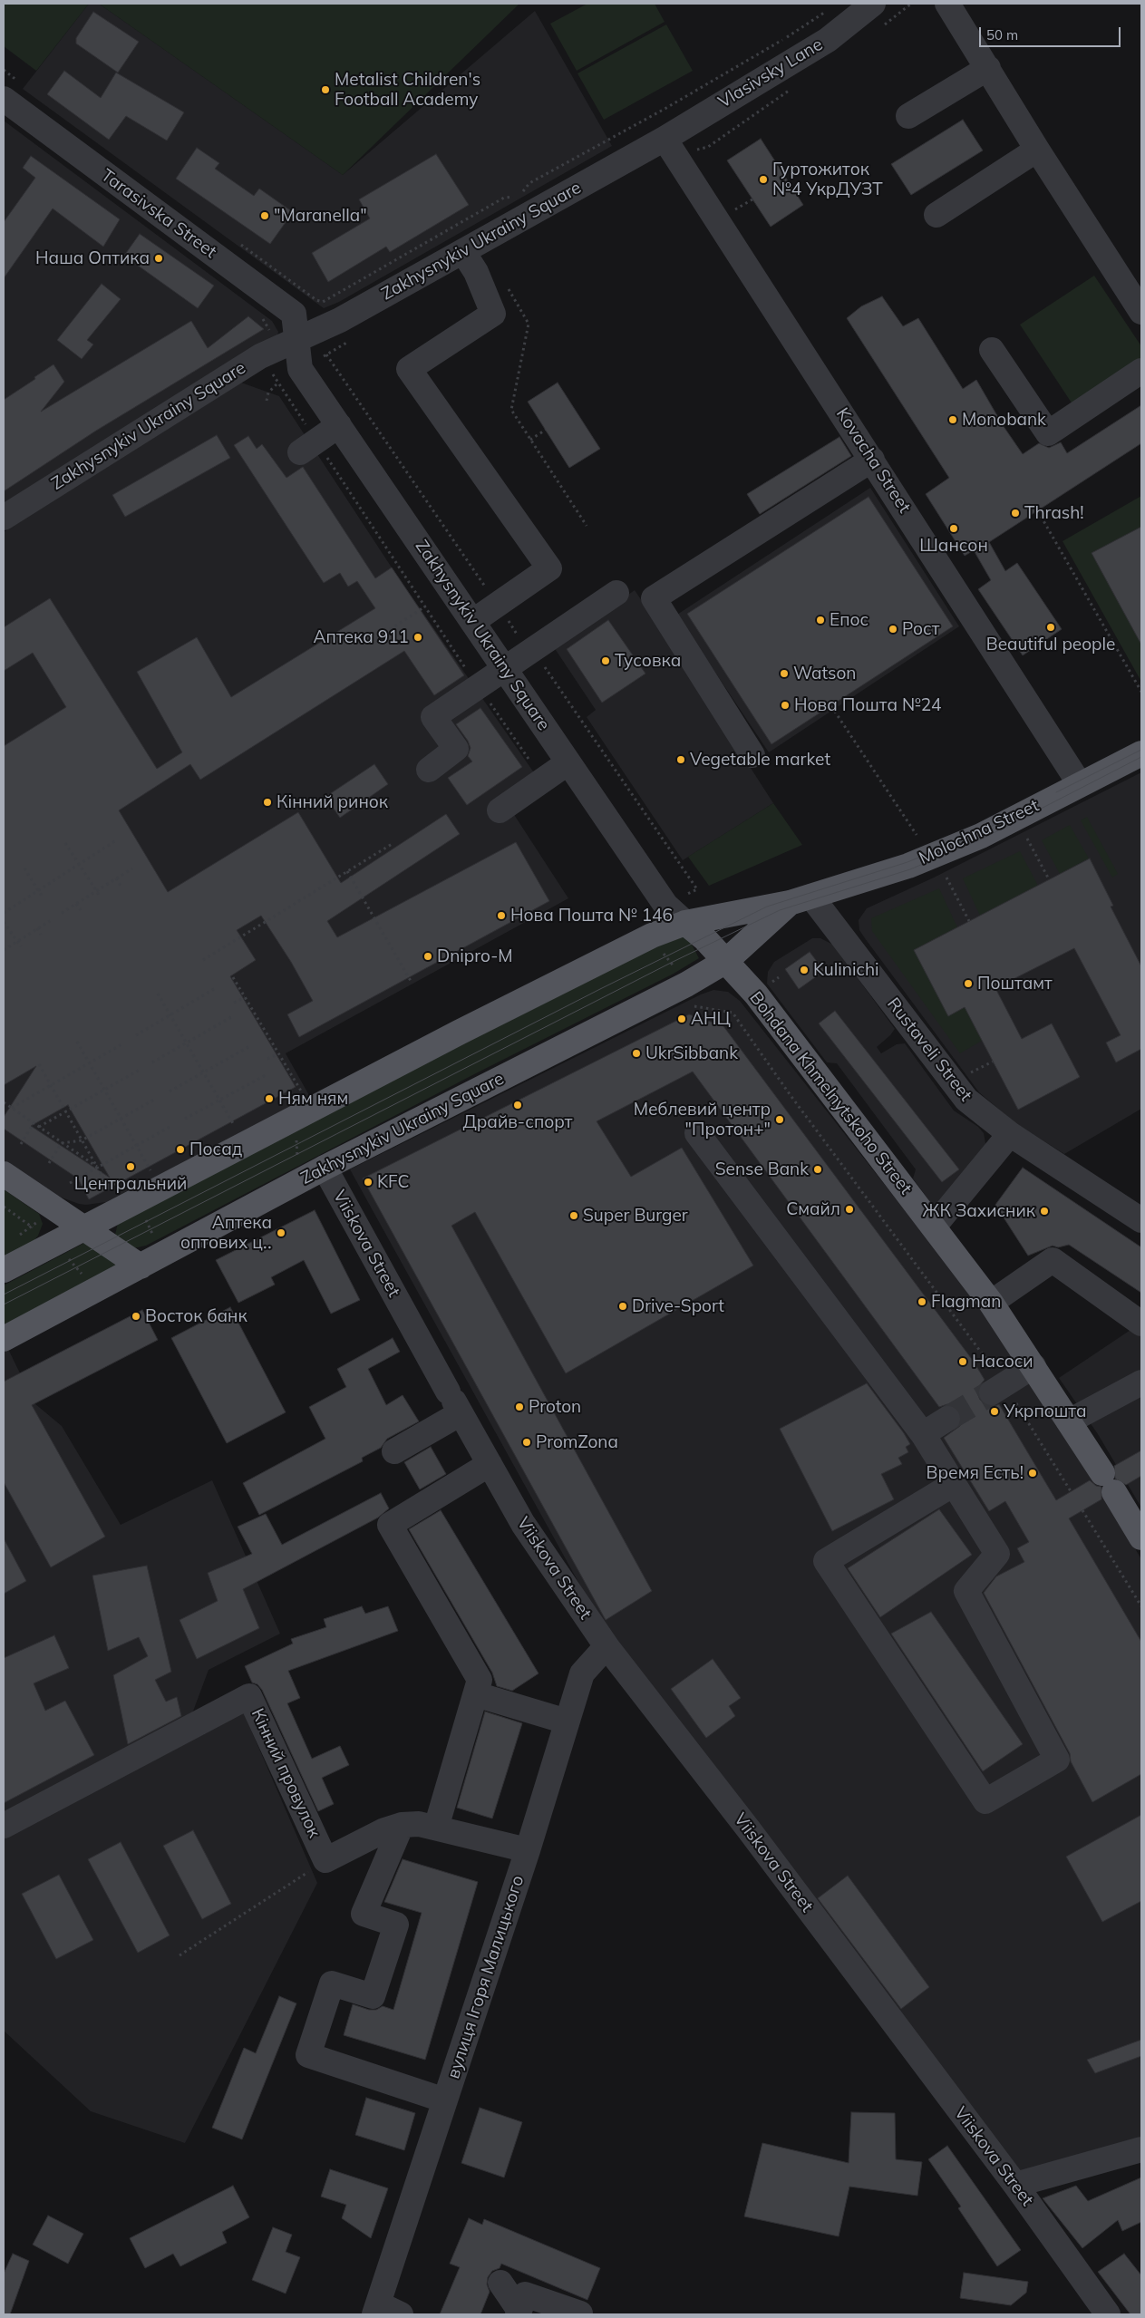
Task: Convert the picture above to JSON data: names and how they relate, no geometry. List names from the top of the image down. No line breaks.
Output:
{"streets":{"main road":["Zakhysnykiv Ukrainy Square","Molochna Street","Bohdana Khmelnytskoho Street"],"street":["Vlasivsky Lane","Tarasivska Street","Kovacha Street","Rustaveli Street","Viiskova Street","Кінний провулок","вулиця Ігоря Малицького"]},"crossings":[["Vlasivsky Lane","Zakhysnykiv Ukrainy Square"],["Vlasivsky Lane","Kovacha Street"],["Tarasivska Street","Zakhysnykiv Ukrainy Square"],["Zakhysnykiv Ukrainy Square","Kovacha Street"],["Zakhysnykiv Ukrainy Square","Molochna Street"],["Zakhysnykiv Ukrainy Square","Rustaveli Street"],["Zakhysnykiv Ukrainy Square","Bohdana Khmelnytskoho Street"],["Zakhysnykiv Ukrainy Square","Viiskova Street"],["Kovacha Street","Molochna Street"],["Molochna Street","Rustaveli Street"],["Viiskova Street","вулиця Ігоря Малицького"],["Кінний провулок","вулиця Ігоря Малицького"]],"places":["Metalist Children's Football Academy","Гуртожиток №4 УкрДУЗТ","\"Maranella\"","Наша Оптика","Monobank","Thrash!","Шансон","Епос","Beautiful people","Рост","Аптека 911","Тусовка","Watson","Нова Пошта №24","Vegetable market","Кінний ринок","Нова Пошта № 146","Dnipro-M","Kulinichi","Поштамт","АНЦ","UkrSibbank","Ням ням","Драйв-спорт","Меблевий центр \"Протон+\"","Посад","Центральний","Sense Bank","KFC","Смайл","ЖК Захисник","Super Burger","Аптека оптових ц‥","Flagman","Drive-Sport","Восток банк","Насоси","Proton","Укрпошта","PromZona","Время Есть!"],"scale_bar":"50 m"}
